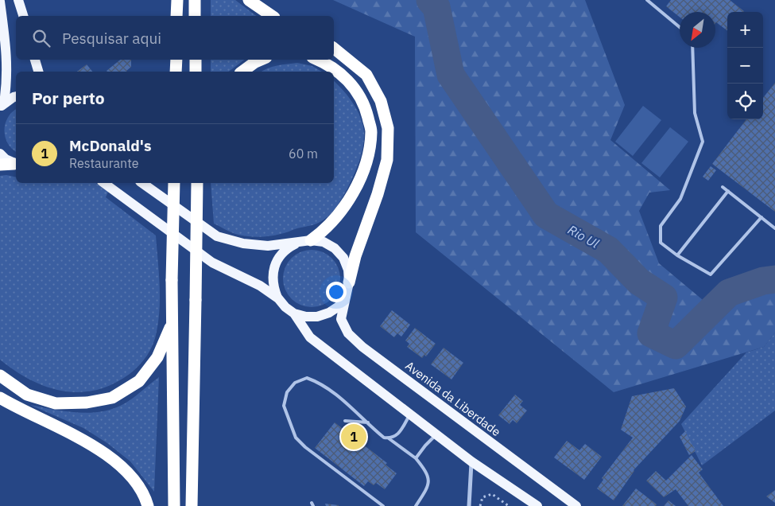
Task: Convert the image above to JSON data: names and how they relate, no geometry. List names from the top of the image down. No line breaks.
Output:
{"streets":{"main road":["Avenida da Liberdade"]},"water":["Rio Ul"],"north":"bottom left","page":{"map_buttons":["+","−"],"search":"Pesquisar aqui","heading":"Por perto","list":[{"mark":"1","name":"McDonald's","note":"Restaurante","value":"60 m"}],"pins":"1"}}
